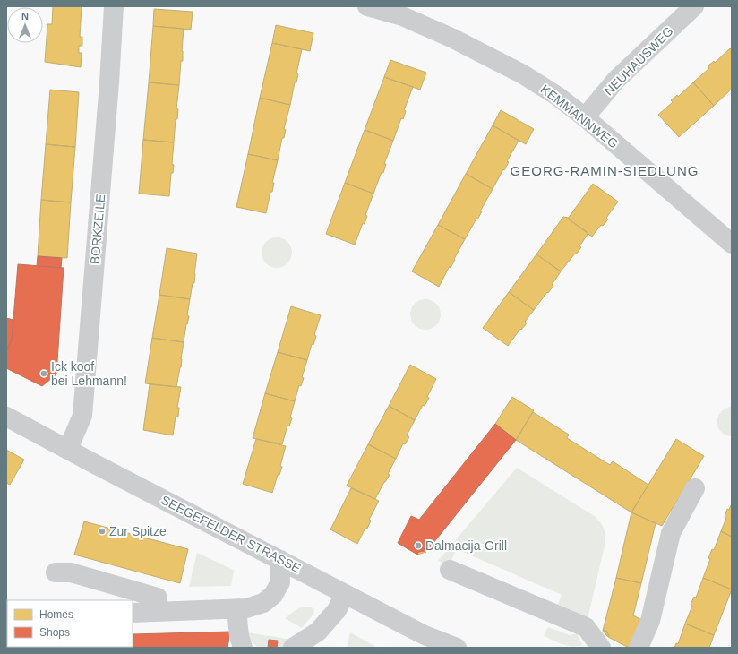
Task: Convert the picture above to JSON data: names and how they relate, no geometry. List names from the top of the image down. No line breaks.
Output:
{"streets":{"street":["NEUHAUSWEG","KEMMANNWEG","BORKZEILE","SEEGEFELDER STRASSE"]},"crossings":[["NEUHAUSWEG","KEMMANNWEG"],["BORKZEILE","SEEGEFELDER STRASSE"]],"districts":["GEORG-RAMIN-SIEDLUNG"],"places":["Ick koof bei Lehmann!","Zur Spitze","Dalmacija-Grill"],"legend":["Homes","Shops"],"north":"top"}
